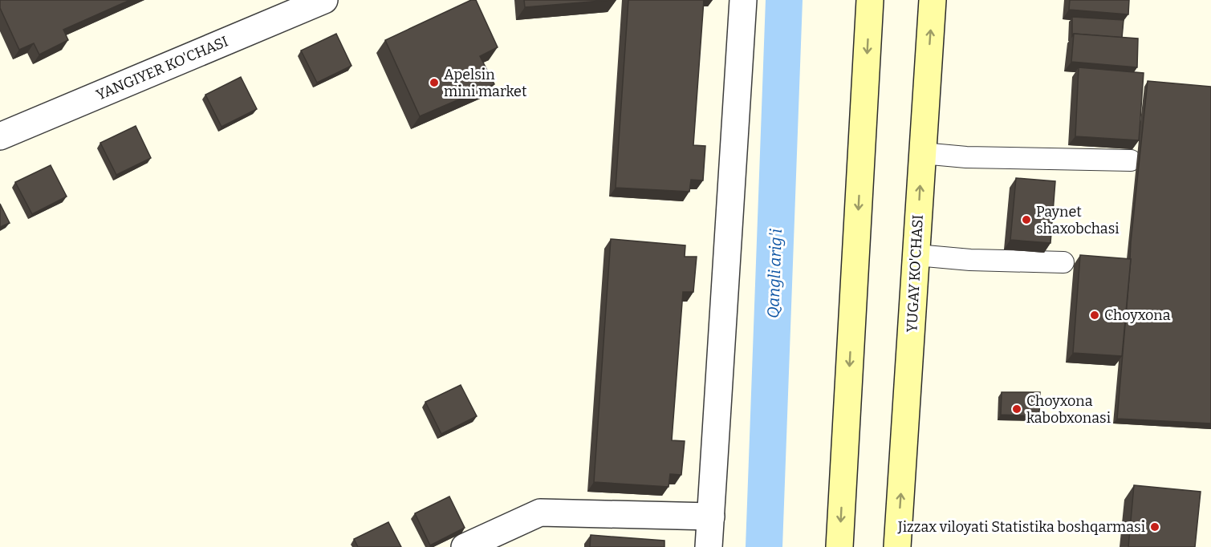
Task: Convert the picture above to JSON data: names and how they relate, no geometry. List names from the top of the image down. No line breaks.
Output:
{"streets":{"main road":["YUGAY KO'CHASI"],"street":["YANGIYER KO'CHASI"]},"water":["Qangli arig'i"],"places":["Apelsin mini market","Paynet shaxobchasi","Choyxona","Choyxona kabobxonasi","Jizzax viloyati Statistika boshqarmasi"]}
